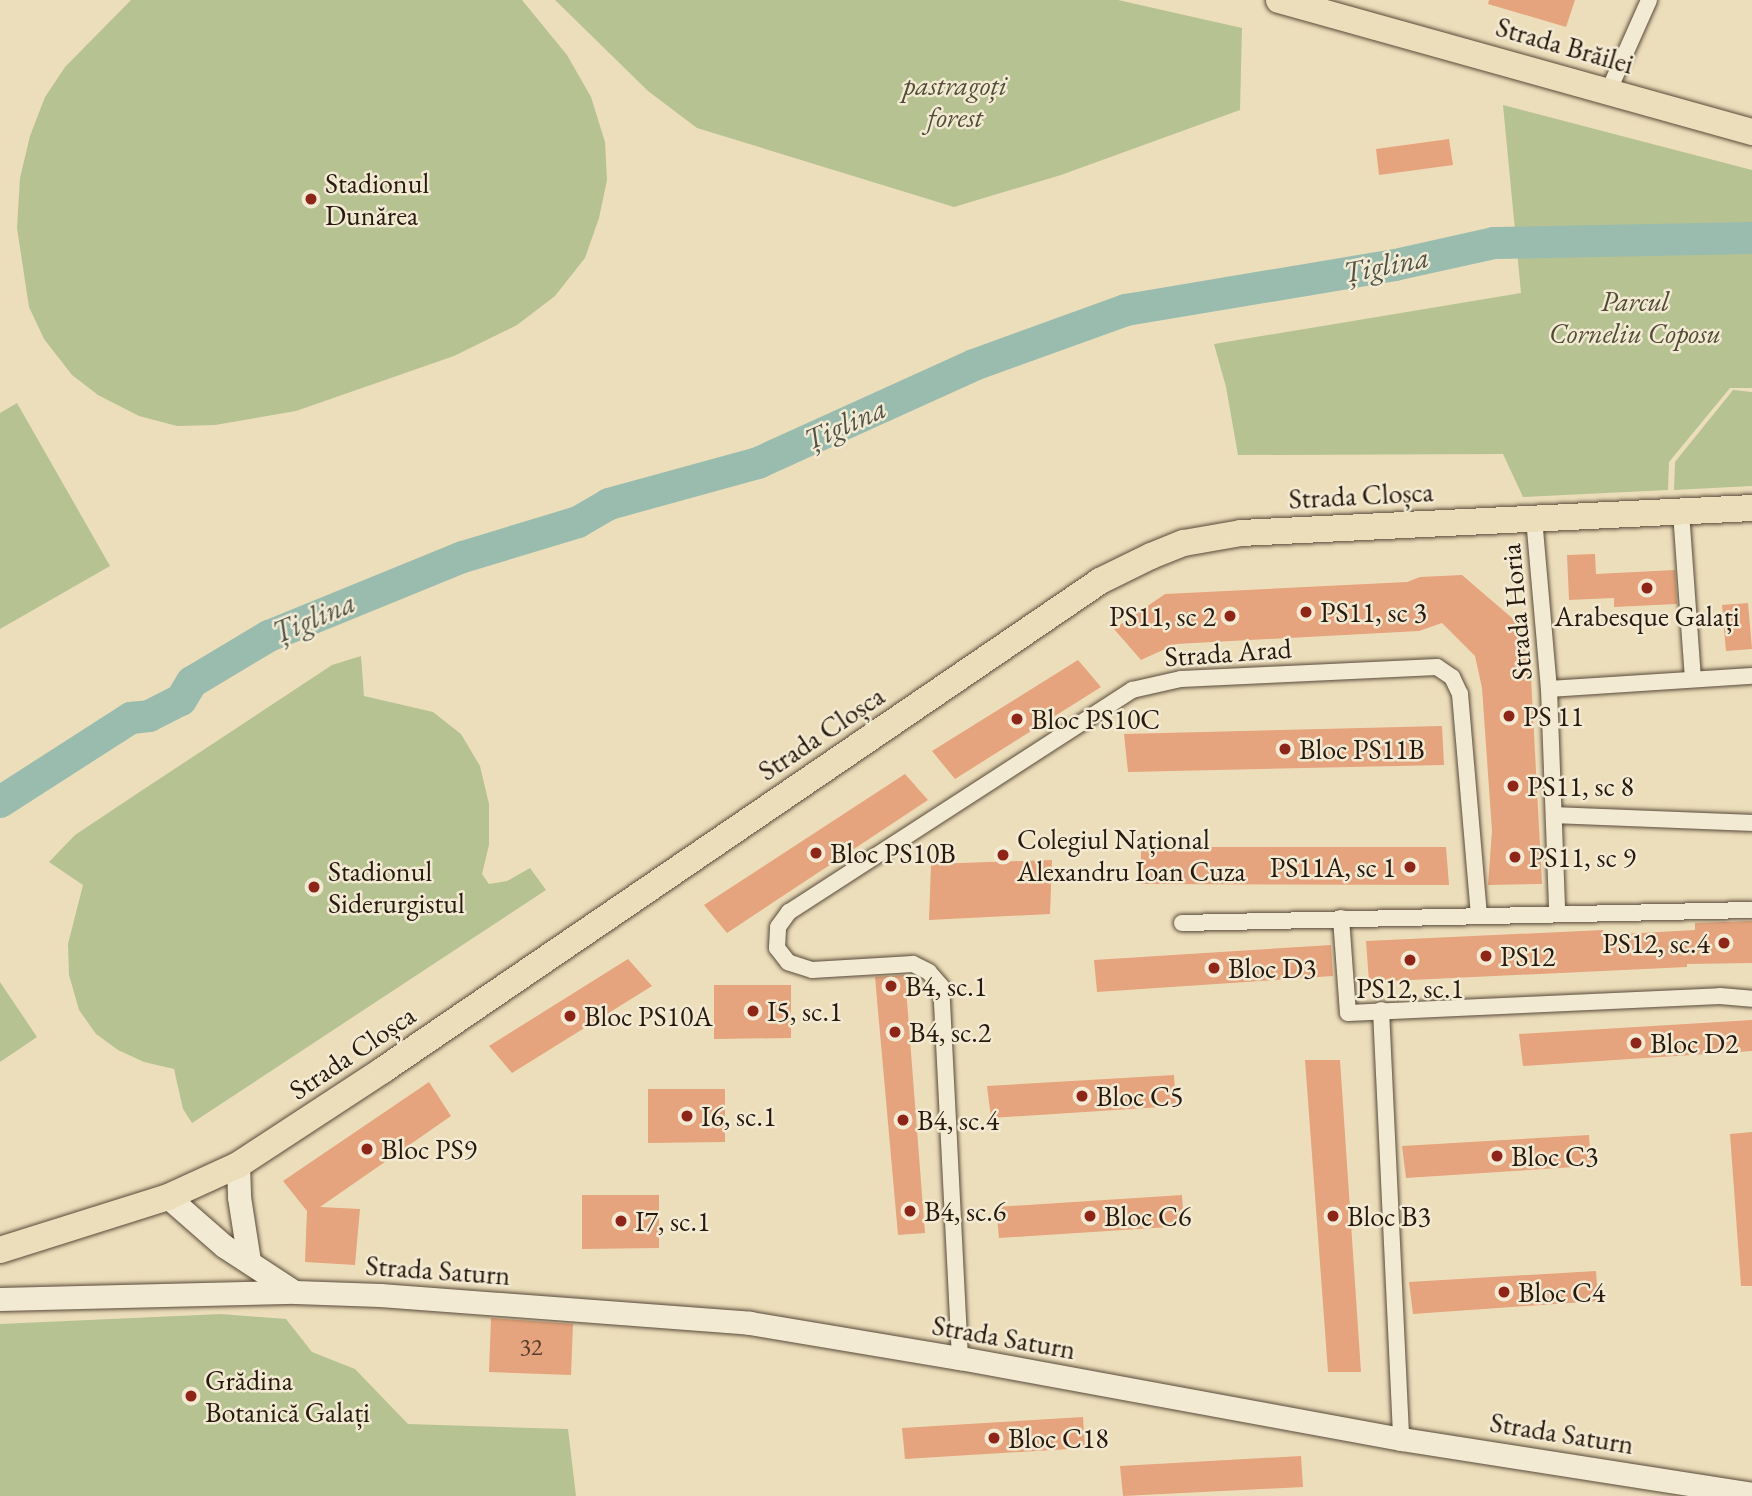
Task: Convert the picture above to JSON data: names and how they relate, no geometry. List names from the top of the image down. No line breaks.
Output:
{"streets":{"main road":["Strada Brăilei","Strada Cloșca"],"street":["Strada Horia","Strada Arad","Strada Saturn"]},"crossings":[["Strada Cloșca","Strada Horia"],["Strada Cloșca","Strada Saturn"],["Strada Arad","Strada Saturn"]],"water":["Țiglina"],"parks":["pastragoți forest","Parcul Corneliu Coposu"],"places":["Stadionul Dunărea","Arabesque Galați","PS11, sc 3","PS11, sc 2","PS 11","Bloc PS10C","Bloc PS11B","PS11, sc 8","Bloc PS10B","Colegiul Național Alexandru Ioan Cuza","PS11, sc 9","PS11A, sc 1","Stadionul Siderurgistul","PS12, sc.4","PS12","PS12, sc.1","Bloc D3","B4, sc.1","I5, sc.1","Bloc PS10A","B4, sc.2","Bloc D2","Bloc C5","I6, sc.1","B4, sc.4","Bloc PS9","Bloc C3","B4, sc.6","Bloc C6","Bloc B3","I7, sc.1","Bloc C4","Grădina Botanică Galați","Bloc C18"],"house_numbers":["32"]}
